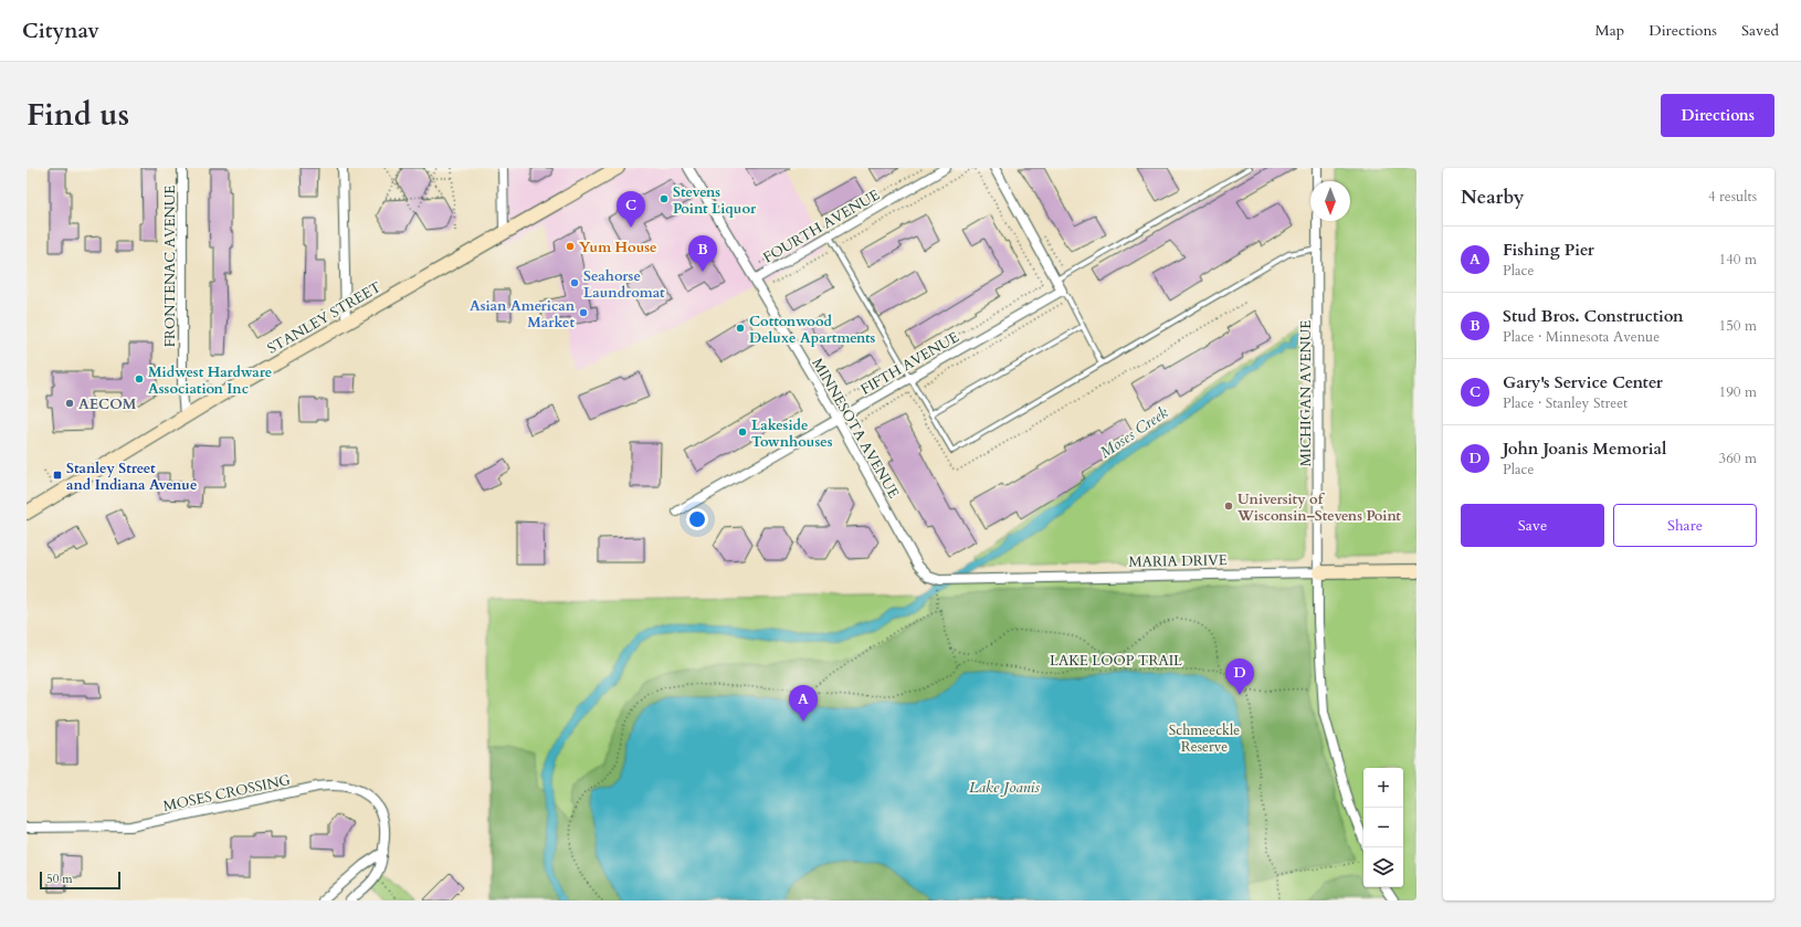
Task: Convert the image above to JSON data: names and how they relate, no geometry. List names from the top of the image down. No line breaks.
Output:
{"streets":{"street":["FOURTH AVENUE","FRONTENAC AVENUE","STANLEY STREET","FIFTH AVENUE","MICHIGAN AVENUE","MINNESOTA AVENUE","MARIA DRIVE","MOSES CROSSING"],"path":["LAKE LOOP TRAIL"]},"crossings":[["FOURTH AVENUE","MINNESOTA AVENUE"],["FRONTENAC AVENUE","STANLEY STREET"],["FIFTH AVENUE","MINNESOTA AVENUE"],["MICHIGAN AVENUE","MARIA DRIVE"],["MINNESOTA AVENUE","MARIA DRIVE"]],"water":["Moses Creek","Lake Joanis"],"parks":["Schmeeckle Reserve"],"places":{"other":["Stevens Point Liquor","Yum House","Seahorse Laundromat","Asian American Market","Cottonwood Deluxe Apartments","Midwest Hardware Association Inc","AECOM","Lakeside Townhouses","University of Wisconsin–Stevens Point"],"transit":["Stanley Street and Indiana Avenue"]},"scale_bar":"50 m","north":"bottom","page":{"header":"Citynav","nav":["Map","Directions","Saved"],"title":"Find us","buttons":["Directions",["Save","Share"]],"heading":["Nearby","4 results"],"pins":["C","B","D","A"],"list":[{"mark":"A","name":"Fishing Pier","note":"Place","value":"140 m"},{"mark":"B","name":"Stud Bros. Construction","note":"Place · Minnesota Avenue","value":"150 m"},{"mark":"C","name":"Gary's Service Center","note":"Place · Stanley Street","value":"190 m"},{"mark":"D","name":"John Joanis Memorial","note":"Place","value":"360 m"}],"map_buttons":["+","−"],"scale":"50 m"}}
